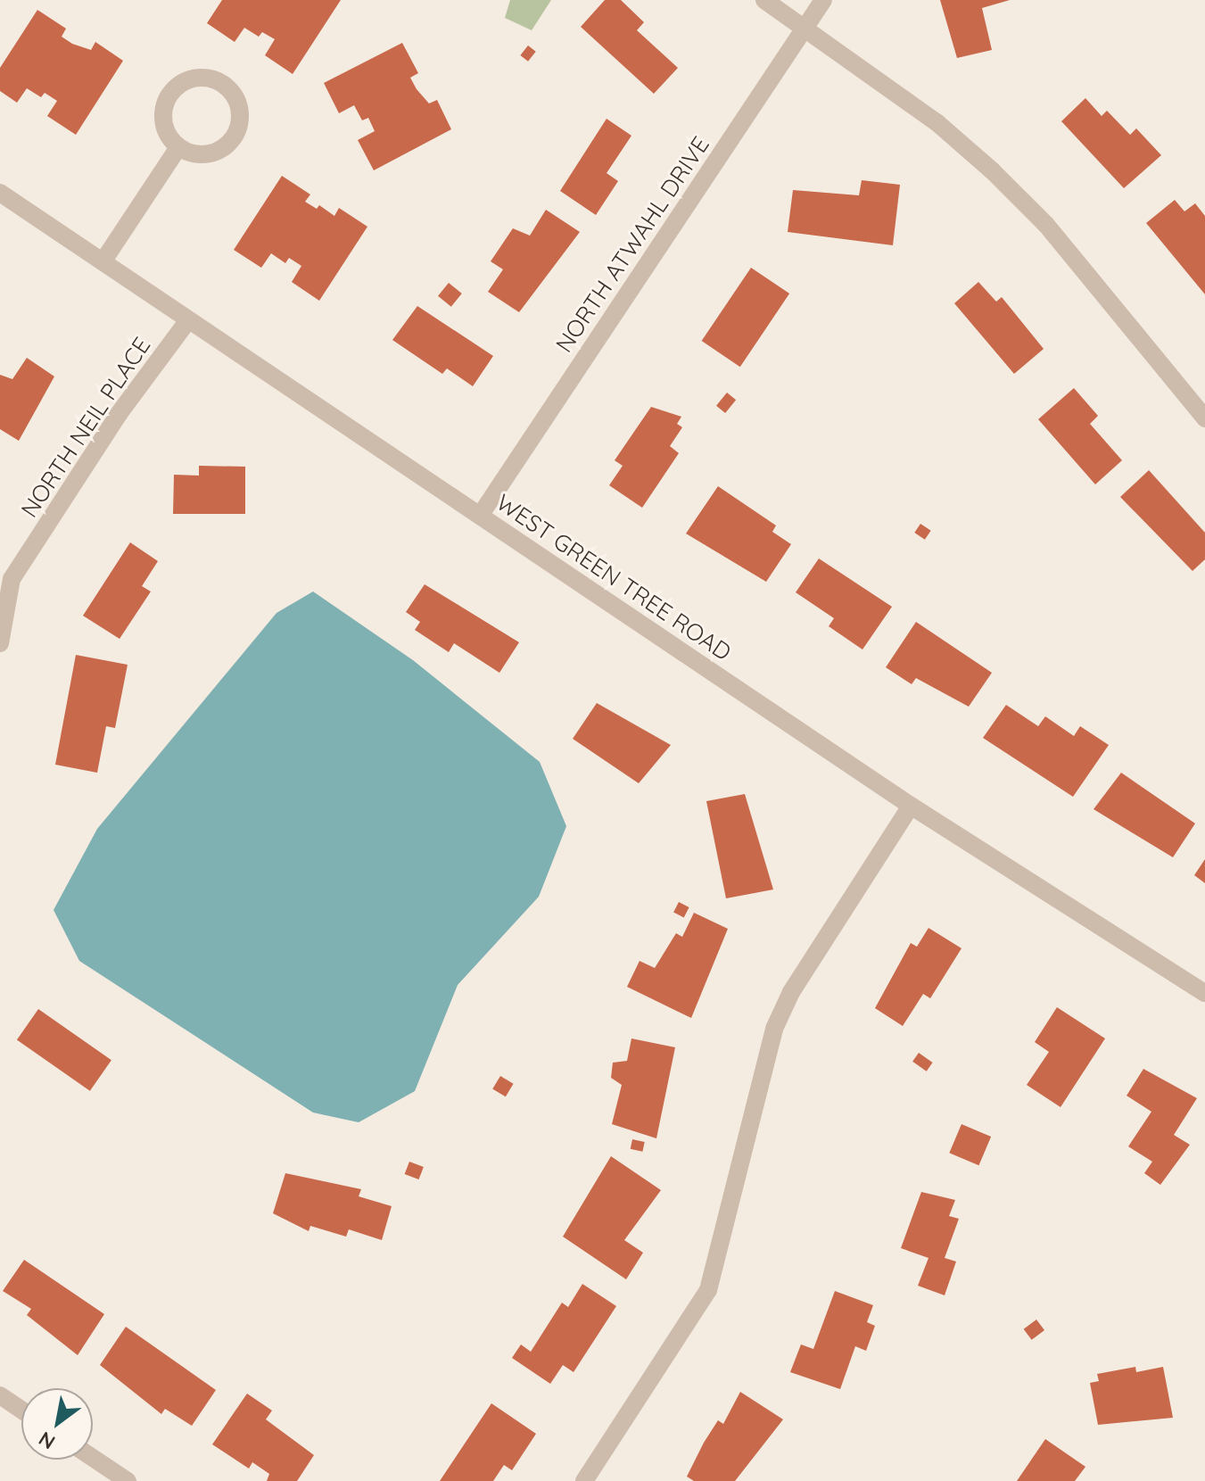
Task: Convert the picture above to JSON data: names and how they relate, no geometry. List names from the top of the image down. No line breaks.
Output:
{"streets":{"street":["NORTH ATWAHL DRIVE","NORTH NEIL PLACE","WEST GREEN TREE ROAD"]},"crossings":[["NORTH ATWAHL DRIVE","WEST GREEN TREE ROAD"],["NORTH NEIL PLACE","WEST GREEN TREE ROAD"]],"north":"bottom left"}
